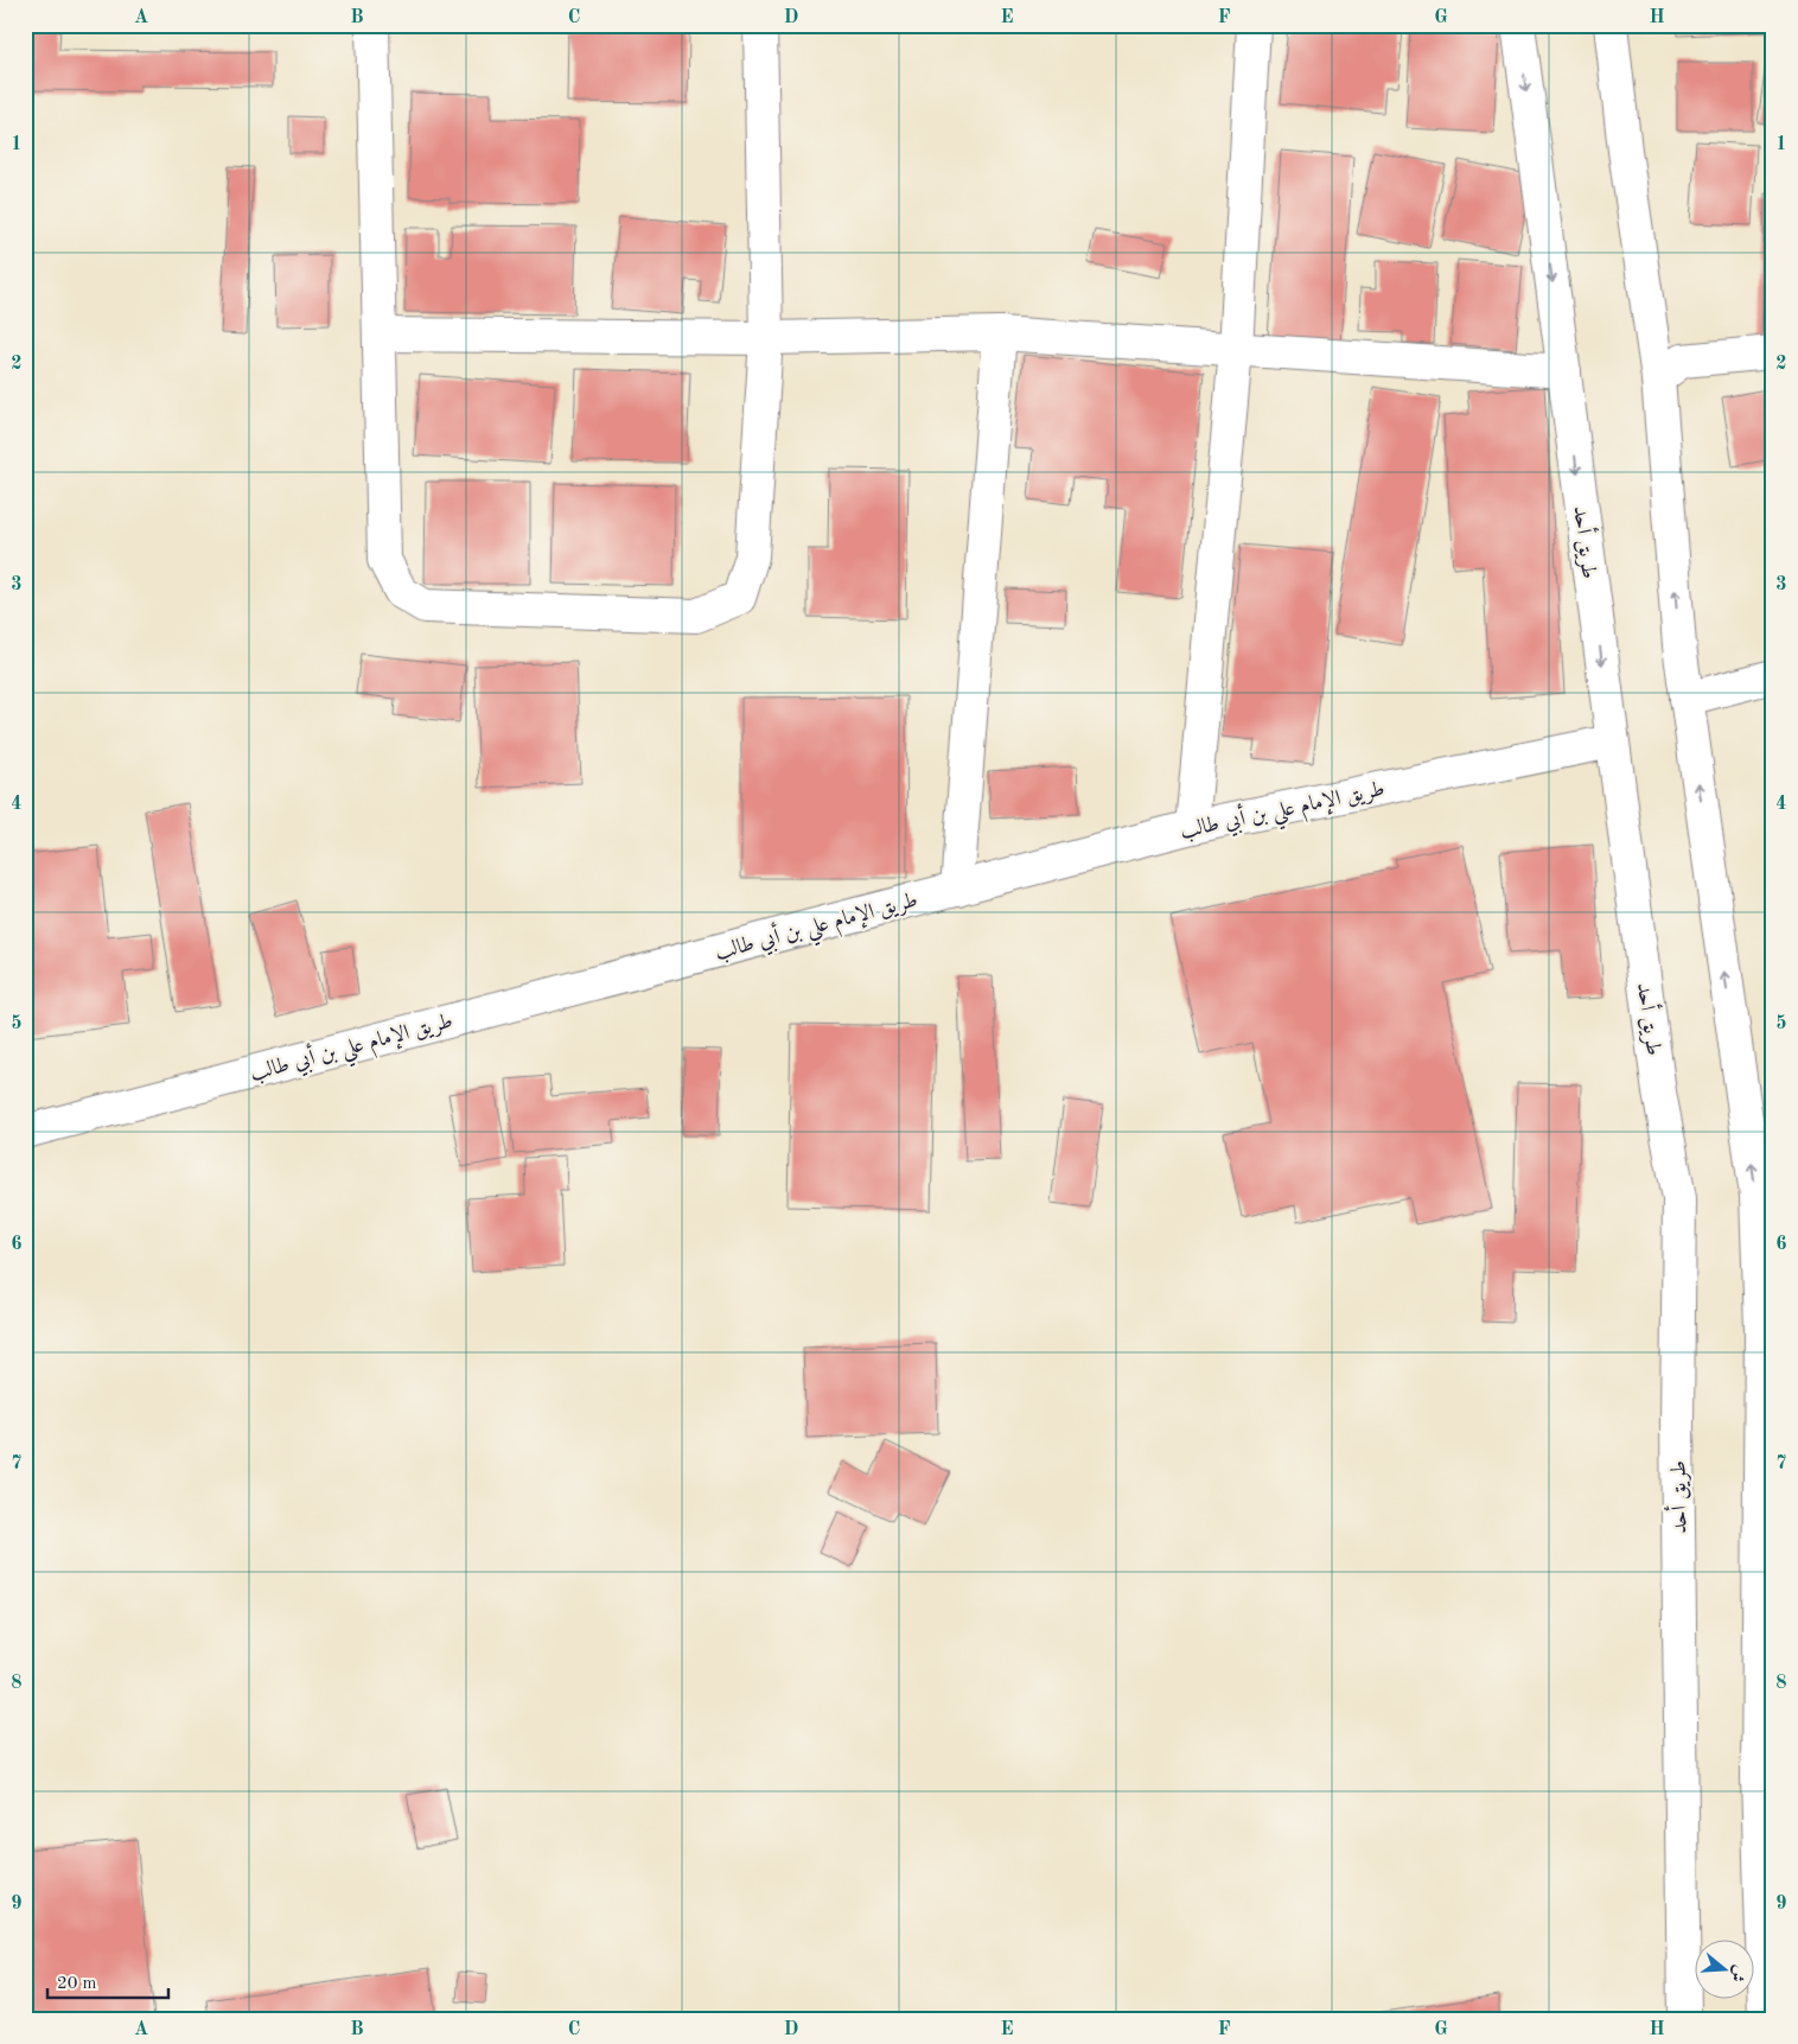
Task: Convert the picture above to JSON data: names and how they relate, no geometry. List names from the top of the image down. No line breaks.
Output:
{"streets":{"street":["طريق أحد","طريق الإمام علي بن أبي طالب"]},"crossings":[["طريق أحد","طريق الإمام علي بن أبي طالب"]],"scale_bar":"20 m","north":"right","grid":{"columns":["A","B","C","D","E","F","G","H"],"rows":["1","2","3","4","5","6","7","8","9"]}}
